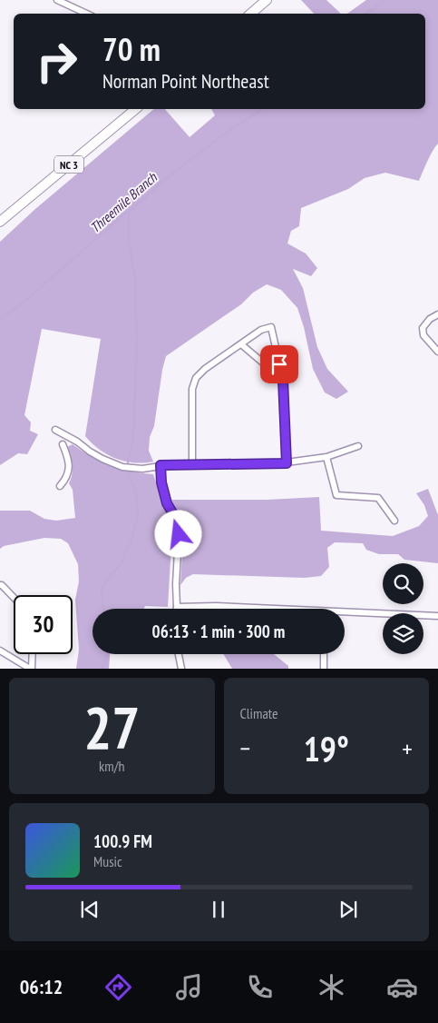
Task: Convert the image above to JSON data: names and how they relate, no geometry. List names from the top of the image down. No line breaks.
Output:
{"streets":{"main road":["NC 3"]},"water":["Threemile Branch"],"page":{"turn":["70 m","Norman Point Northeast"],"limit":"30","trip":"06:13 · 1 min · 300 m","tile":[["27","km/h"],"Climate"],"heat":["−","19°","+"],"song":["100.9 FM","Music"],"tabs":"06:12"}}
